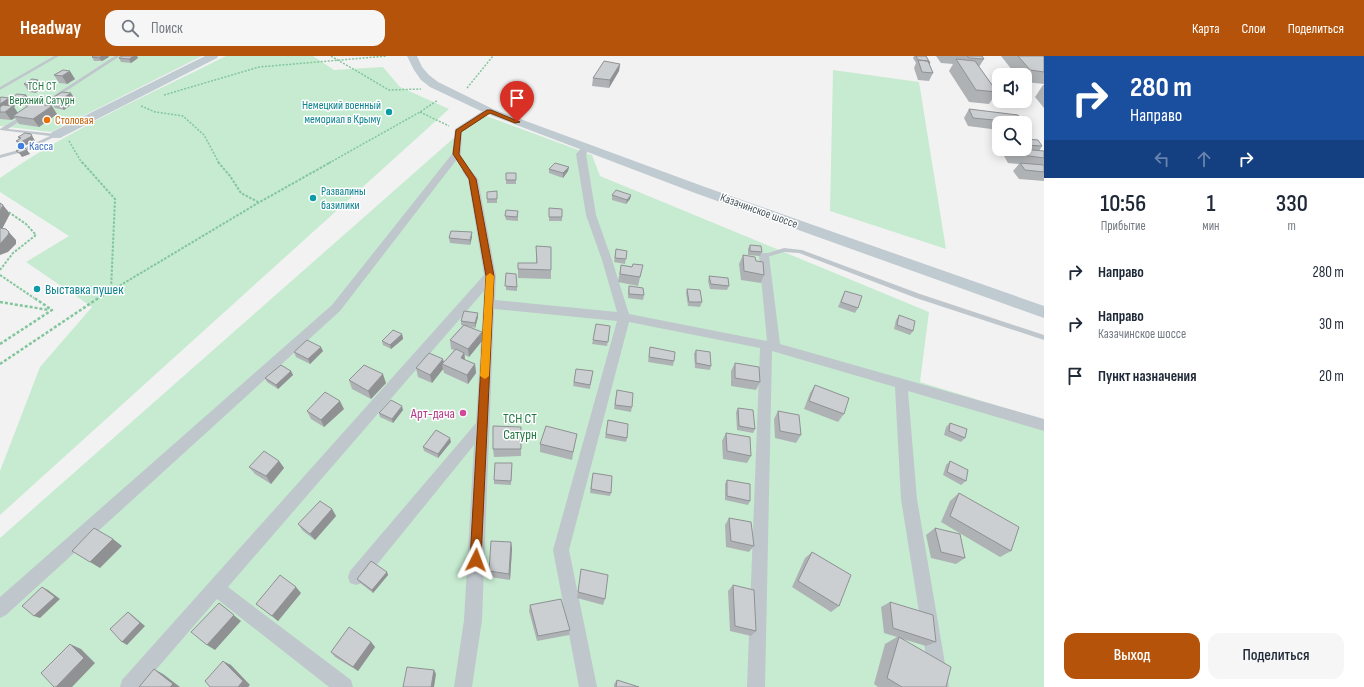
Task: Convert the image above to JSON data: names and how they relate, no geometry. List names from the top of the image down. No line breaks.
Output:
{"streets":{"main road":["Казачинское шоссе"]},"parks":["ТСН СТ Верхний Сатурн","ТСН СТ Сатурн"],"places":["Немецкий военный мемориал в Крыму","Столовая","Касса","Развалины базилики","Выставка пушек","Арт-дача"],"page":{"header":"Headway","search":"Поиск","nav":["Карта","Слои","Поделиться"],"turn":["280 m","Направо"],"eta":["10:56","Прибытие","1","мин","330","m"],"list":[{"name":"Направо","value":"280 m"},{"name":"Направо","note":"Казачинское шоссе","value":"30 m"},{"name":"Пункт назначения","value":"20 m"}],"buttons":["Выход","Поделиться"]}}
